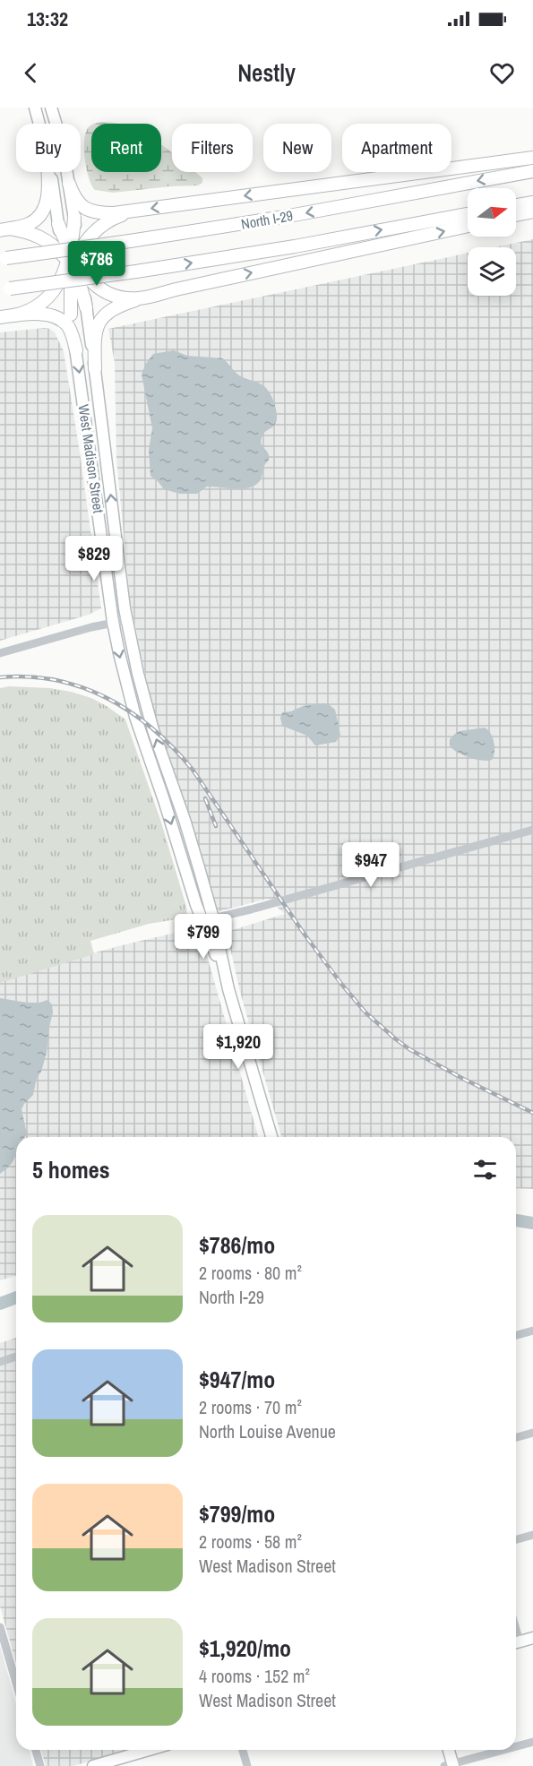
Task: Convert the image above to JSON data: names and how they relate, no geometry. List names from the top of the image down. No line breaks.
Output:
{"streets":{"highway":["North I-29"],"main road":["West Madison Street"]},"north":"right","page":{"status":"13:32","header":"Nestly","chip":["Buy","Rent","Filters","New","Apartment"],"price":["$786","$829","$947","$799","$1,920"],"heading":"5 homes","list":[{"name":"$786/mo","note":"2 rooms · 80 m² · North I-29"},{"name":"$947/mo","note":"2 rooms · 70 m² · North Louise Avenue"},{"name":"$799/mo","note":"2 rooms · 58 m² · West Madison Street"},{"name":"$1,920/mo","note":"4 rooms · 152 m² · West Madison Street"}]}}
